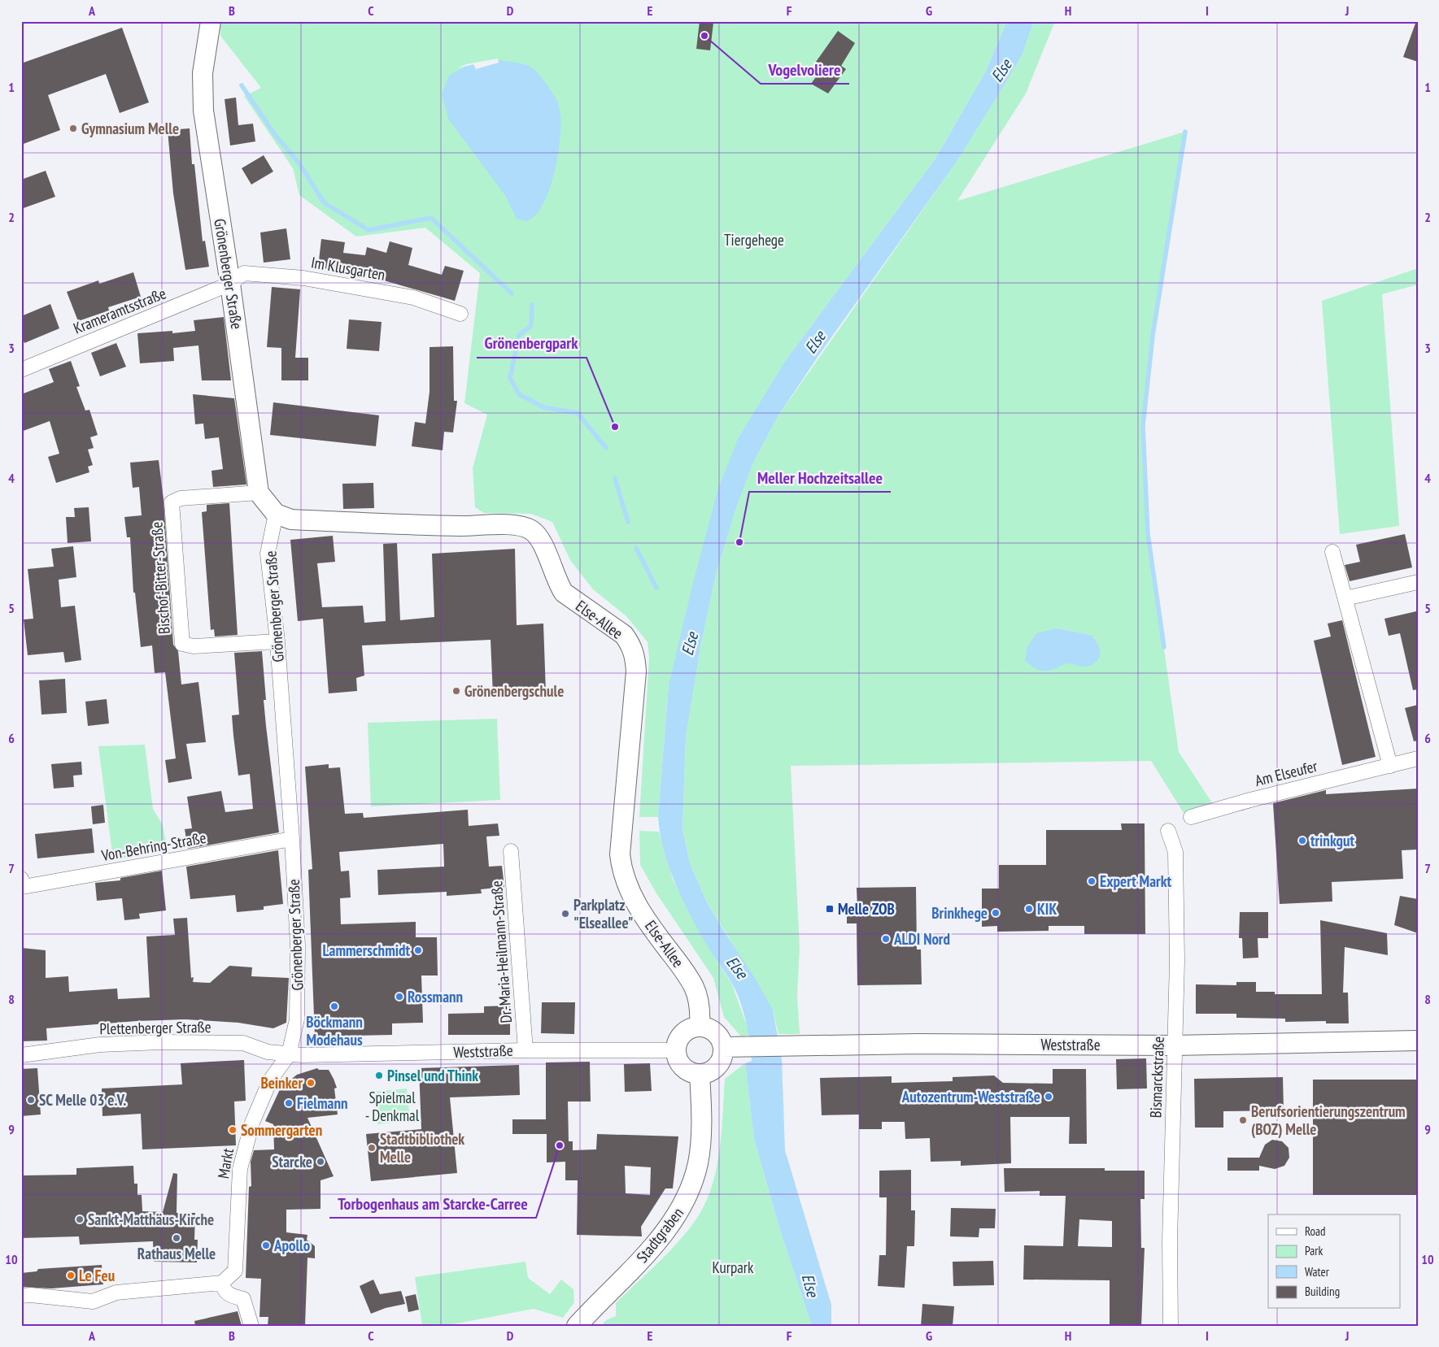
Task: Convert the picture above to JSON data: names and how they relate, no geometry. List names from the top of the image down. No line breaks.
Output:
{"streets":{"street":["Im Klusgarten","Grönenberger Straße","Krameramtsstraße","Bischof-Bitter-Straße","Else-Allee","Am Elseufer","Von-Behring-Straße","Dr.-Maria-Heilmann-Straße","Plettenberger Straße","Weststraße","Bismarckstraße","Markt","Stadtgraben"]},"crossings":[["Im Klusgarten","Grönenberger Straße"],["Im Klusgarten","Krameramtsstraße"],["Grönenberger Straße","Krameramtsstraße"],["Grönenberger Straße","Bischof-Bitter-Straße"],["Grönenberger Straße","Else-Allee"],["Grönenberger Straße","Von-Behring-Straße"],["Grönenberger Straße","Plettenberger Straße"],["Grönenberger Straße","Weststraße"],["Grönenberger Straße","Markt"],["Else-Allee","Weststraße"],["Else-Allee","Stadtgraben"],["Dr.-Maria-Heilmann-Straße","Weststraße"],["Plettenberger Straße","Weststraße"],["Plettenberger Straße","Markt"],["Weststraße","Bismarckstraße"],["Weststraße","Markt"],["Weststraße","Stadtgraben"]],"water":["Else"],"parks":["Tiergehege","Spielmal - Denkmal","Kurpark"],"places":{"other":["Vogelvoliere","Gymnasium Melle","Grönenbergpark","Meller Hochzeitsallee","Grönenbergschule","trinkgut","Expert Markt","KIK","Brinkhege","Parkplatz \"Elseallee\"","ALDI Nord","Lammerschmidt","Rossmann","Böckmann Modehaus","Pinsel und Think","Beinker","Autozentrum-Weststraße","SC Melle 03 e.V.","Fielmann","Berufsorientierungszentrum (BOZ) Melle","Sommergarten","Torbogenhaus am Starcke-Carree","Stadtbibliothek Melle","Starcke","Sankt-Matthäus-Kirche","Rathaus Melle","Apollo","Le Feu"],"transit":["Melle ZOB"]},"legend":["Road","Park","Water","Building"],"grid":{"columns":["A","B","C","D","E","F","G","H","I","J"],"rows":["1","2","3","4","5","6","7","8","9","10"]}}
